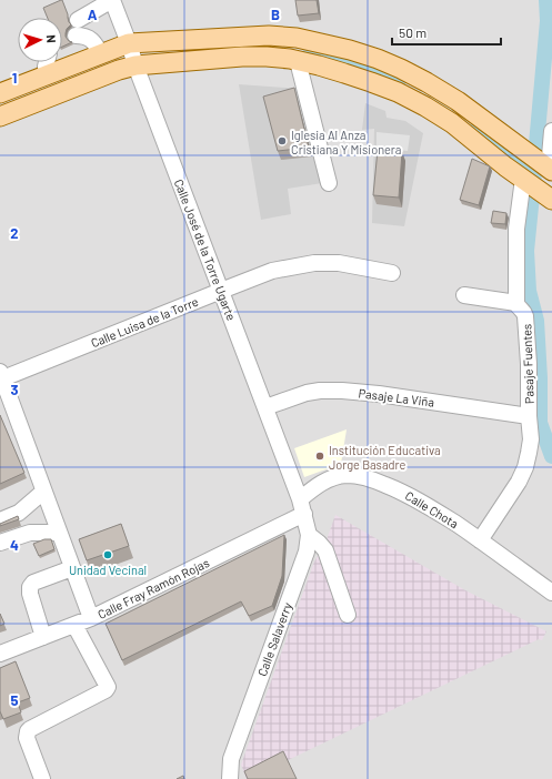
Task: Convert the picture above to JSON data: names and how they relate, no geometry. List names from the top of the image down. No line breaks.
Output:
{"streets":{"street":["Calle José de la Torre Ugarte","Calle Luisa de la Torre","Pasaje Fuentes","Pasaje La Viña","Calle Chota","Calle Fray Ramón Rojas","Calle Salaverry"]},"crossings":[["Calle José de la Torre Ugarte","Calle Luisa de la Torre"],["Calle José de la Torre Ugarte","Pasaje La Viña"],["Calle José de la Torre Ugarte","Calle Chota"],["Calle José de la Torre Ugarte","Calle Fray Ramón Rojas"],["Calle José de la Torre Ugarte","Calle Salaverry"],["Pasaje Fuentes","Pasaje La Viña"],["Pasaje Fuentes","Calle Chota"],["Calle Chota","Calle Fray Ramón Rojas"],["Calle Chota","Calle Salaverry"],["Calle Fray Ramón Rojas","Calle Salaverry"]],"places":["Iglesia Al Anza Cristiana Y Misionera","Institución Educativa Jorge Basadre","Unidad Vecinal"],"scale_bar":"50 m","north":"right","grid":{"columns":["A","B"],"rows":["1","2","3","4","5"]}}
